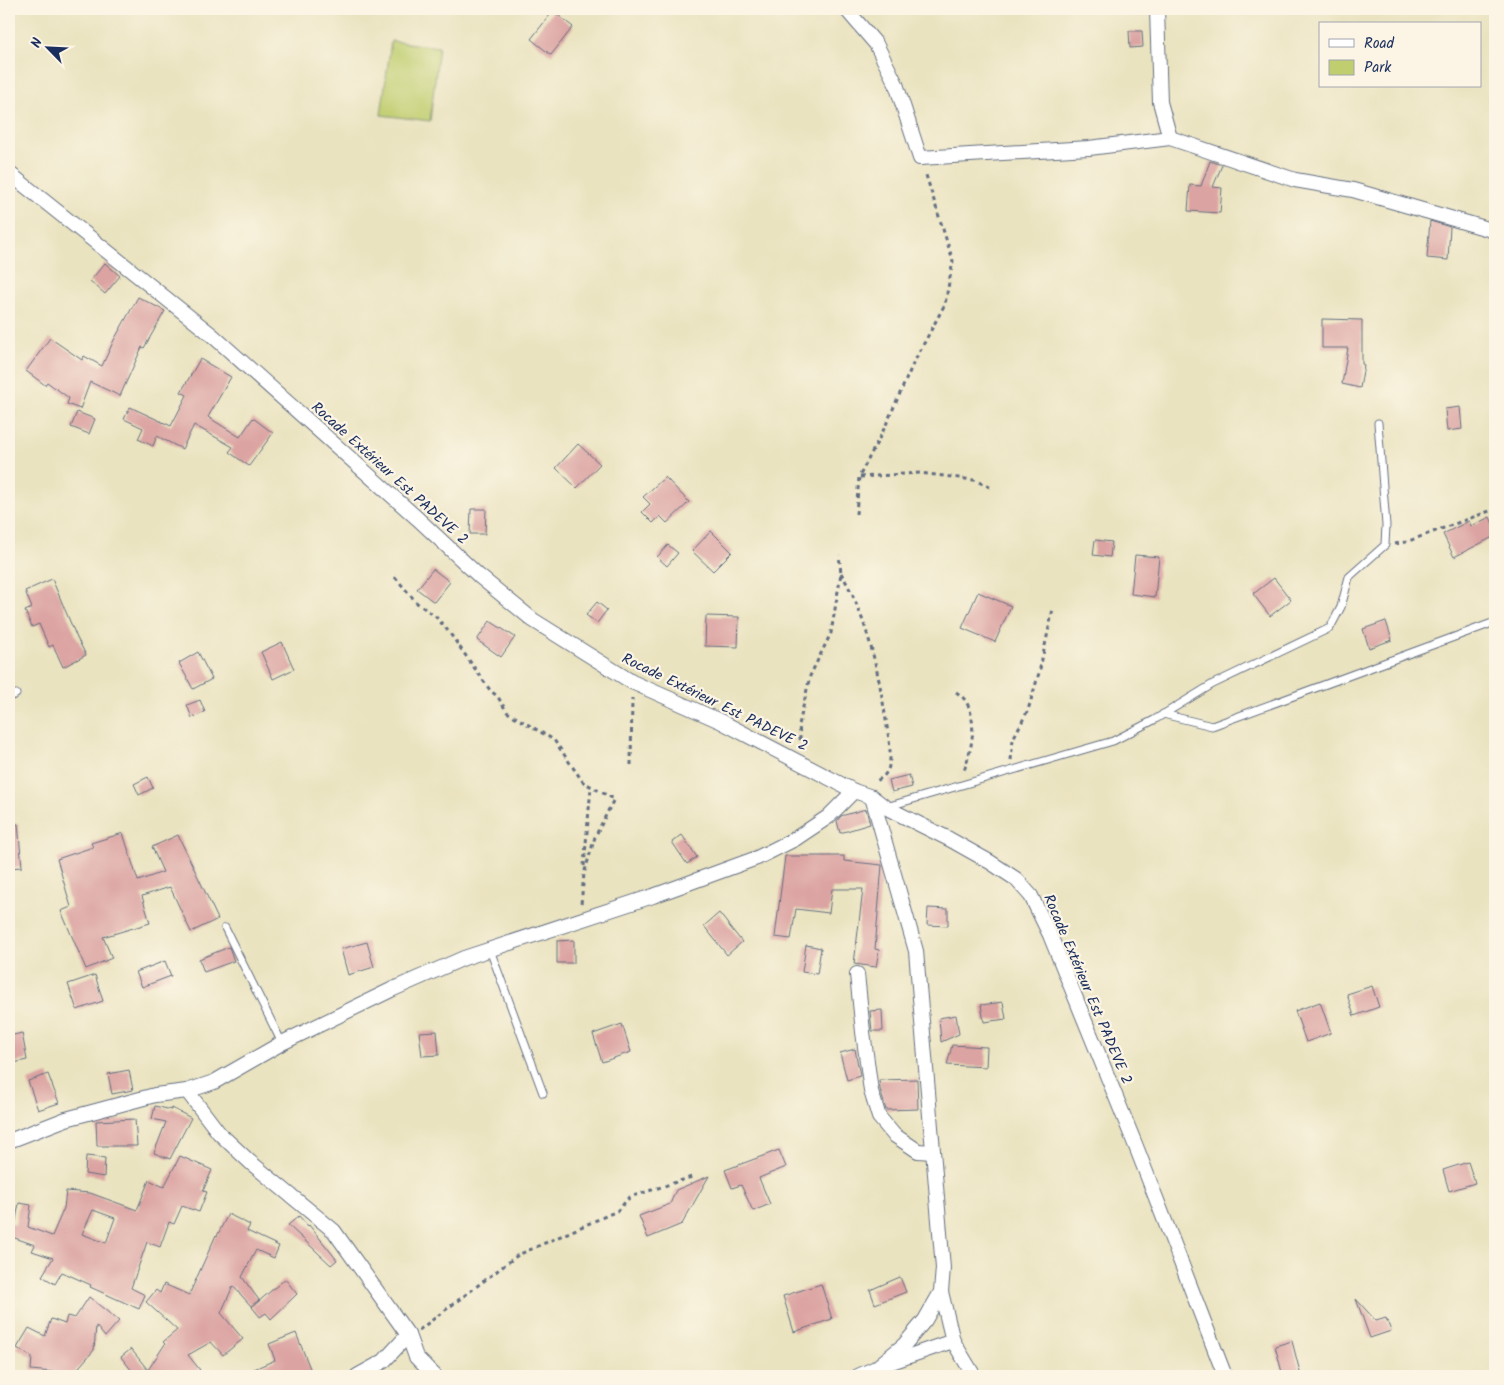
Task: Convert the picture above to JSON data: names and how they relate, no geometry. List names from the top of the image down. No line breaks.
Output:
{"streets":{"street":["Rocade Extérieur Est PADEVE 2"]},"legend":["Road","Park"],"north":"top left"}
